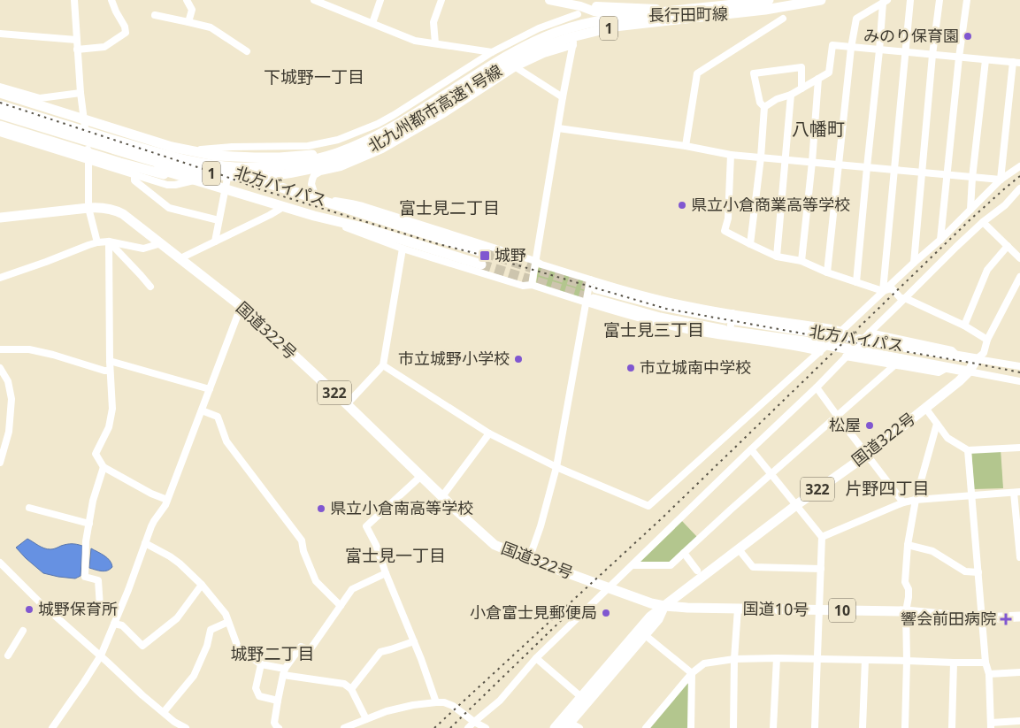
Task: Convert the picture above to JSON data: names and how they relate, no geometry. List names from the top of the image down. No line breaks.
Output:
{"streets":{"highway":["1","北九州都市高速1号線","北方バイパス","国道322号","322","国道10号","10"],"main road":["長行田町線"]},"crossings":[["長行田町線","北九州都市高速1号線"],["北方バイパス","国道322号"],["国道322号","国道10号"]],"districts":["下城野一丁目","八幡町","富士見二丁目","富士見三丁目","片野四丁目","富士見一丁目","城野二丁目"],"places":{"other":["みのり保育園","県立小倉商業高等学校","市立城野小学校","市立城南中学校","松屋","県立小倉南高等学校","城野保育所","小倉富士見郵便局"],"transit":["城野"],"health":["響会前田病院"]}}
